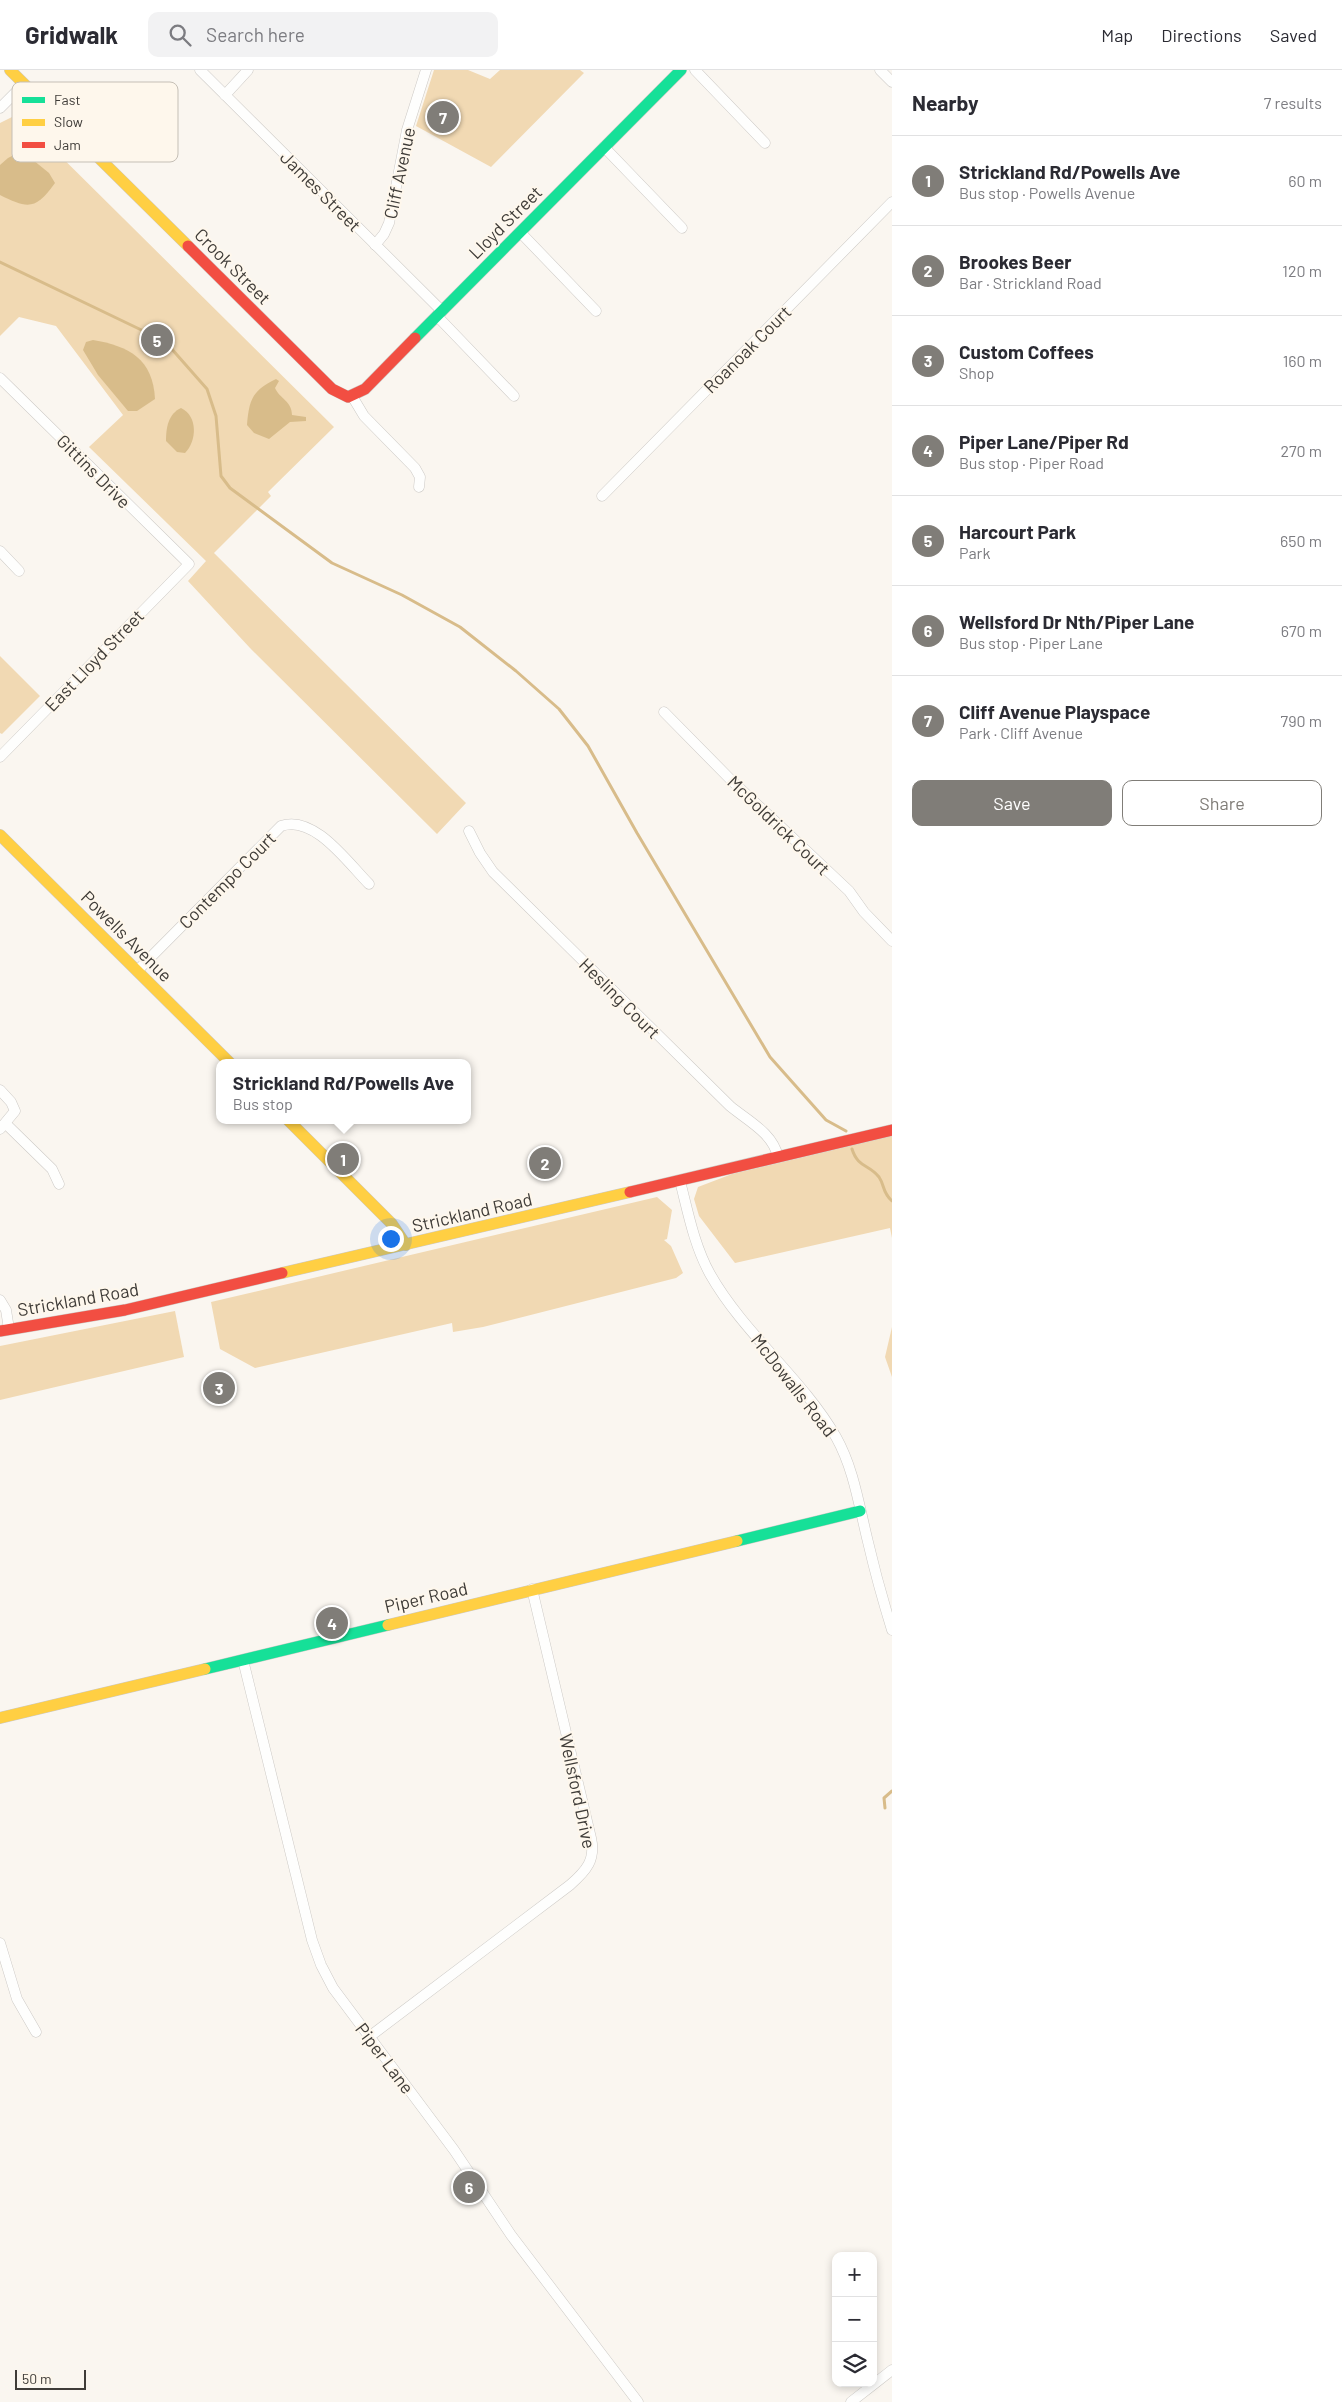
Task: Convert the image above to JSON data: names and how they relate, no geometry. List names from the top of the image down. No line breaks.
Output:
{"streets":{"street":["Cliff Avenue","James Street","Lloyd Street","Crook Street","Roanoak Court","Gittins Drive","East Lloyd Street","McGoldrick Court","Contempo Court","Powells Avenue","Hesling Court","Strickland Road","McDowalls Road","Piper Road","Wellsford Drive","Piper Lane"]},"crossings":[["Cliff Avenue","James Street"],["James Street","Lloyd Street"],["Lloyd Street","Crook Street"],["Gittins Drive","East Lloyd Street"],["Contempo Court","Powells Avenue"],["Hesling Court","Strickland Road"],["Strickland Road","McDowalls Road"],["McDowalls Road","Piper Road"],["Piper Road","Wellsford Drive"],["Piper Road","Piper Lane"],["Wellsford Drive","Piper Lane"]],"legend":["Fast","Slow","Jam"],"scale_bar":"50 m","page":{"header":"Gridwalk","search":"Search here","nav":["Map","Directions","Saved"],"heading":["Nearby","7 results"],"pins":["7","5","1","2","3","4","6"],"list":[{"mark":"1","name":"Strickland Rd/Powells Ave","note":"Bus stop · Powells Avenue","value":"60 m"},{"mark":"2","name":"Brookes Beer","note":"Bar · Strickland Road","value":"120 m"},{"mark":"3","name":"Custom Coffees","note":"Shop","value":"160 m"},{"mark":"4","name":"Piper Lane/Piper Rd","note":"Bus stop · Piper Road","value":"270 m"},{"mark":"5","name":"Harcourt Park","note":"Park","value":"650 m"},{"mark":"6","name":"Wellsford Dr Nth/Piper Lane","note":"Bus stop · Piper Lane","value":"670 m"},{"mark":"7","name":"Cliff Avenue Playspace","note":"Park · Cliff Avenue","value":"790 m"}],"buttons":["Save","Share"],"popup":["Strickland Rd/Powells Ave","Bus stop"],"map_buttons":["+","−"],"scale":"50 m"}}
